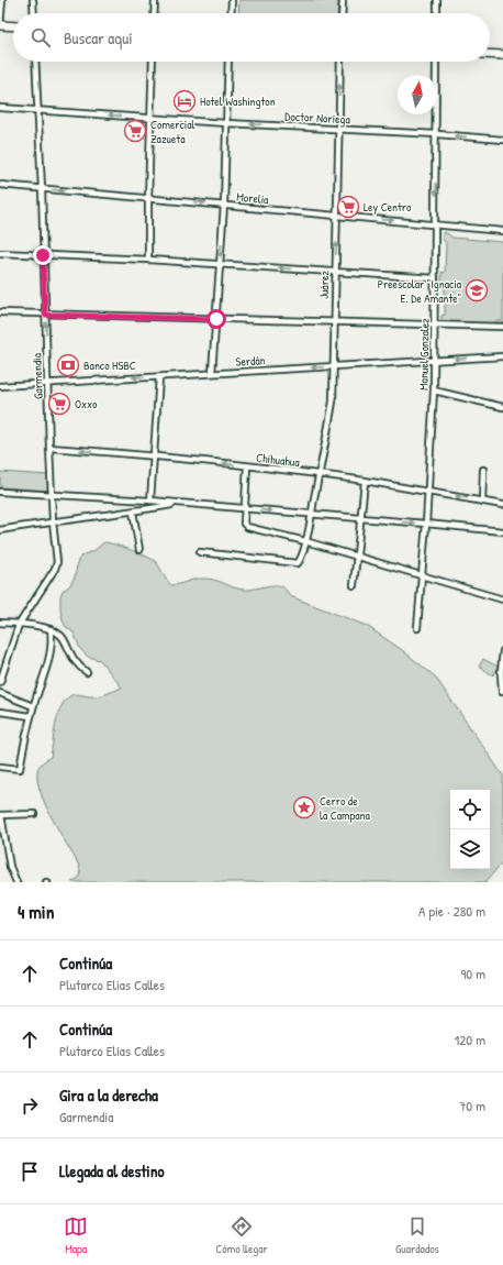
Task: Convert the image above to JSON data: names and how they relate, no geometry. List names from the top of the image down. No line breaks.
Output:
{"streets":{"street":["Doctor Noriega","Morelia","Juárez","Manuel Gonzalez","Serdán","Garmendia","Chihuahua"]},"crossings":[["Doctor Noriega","Juárez"],["Doctor Noriega","Manuel Gonzalez"],["Doctor Noriega","Garmendia"],["Morelia","Juárez"],["Morelia","Manuel Gonzalez"],["Morelia","Garmendia"],["Juárez","Serdán"],["Juárez","Chihuahua"],["Manuel Gonzalez","Serdán"],["Manuel Gonzalez","Chihuahua"],["Serdán","Garmendia"],["Garmendia","Chihuahua"]],"one_way":["Doctor Noriega","Morelia"],"places":{"hotel":["Hotel Washington"],"supermarket":["Comercial Zazueta","Ley Centro","Oxxo"],"school or university":["Preescolar \"Ignacia E. De Amante\""],"bank":["Banco HSBC"],"place":["Cerro de la Campana"]},"north":"top","page":{"search":"Buscar aquí","heading":["4 min","A pie · 280 m"],"list":[["Continúa","Plutarco Elias Calles","90 m"],["Continúa","Plutarco Elías Calles","120 m"],["Gira a la derecha","Garmendia","70 m"],"Llegada al destino"],"nav":["Mapa","Cómo llegar","Guardados"]}}
